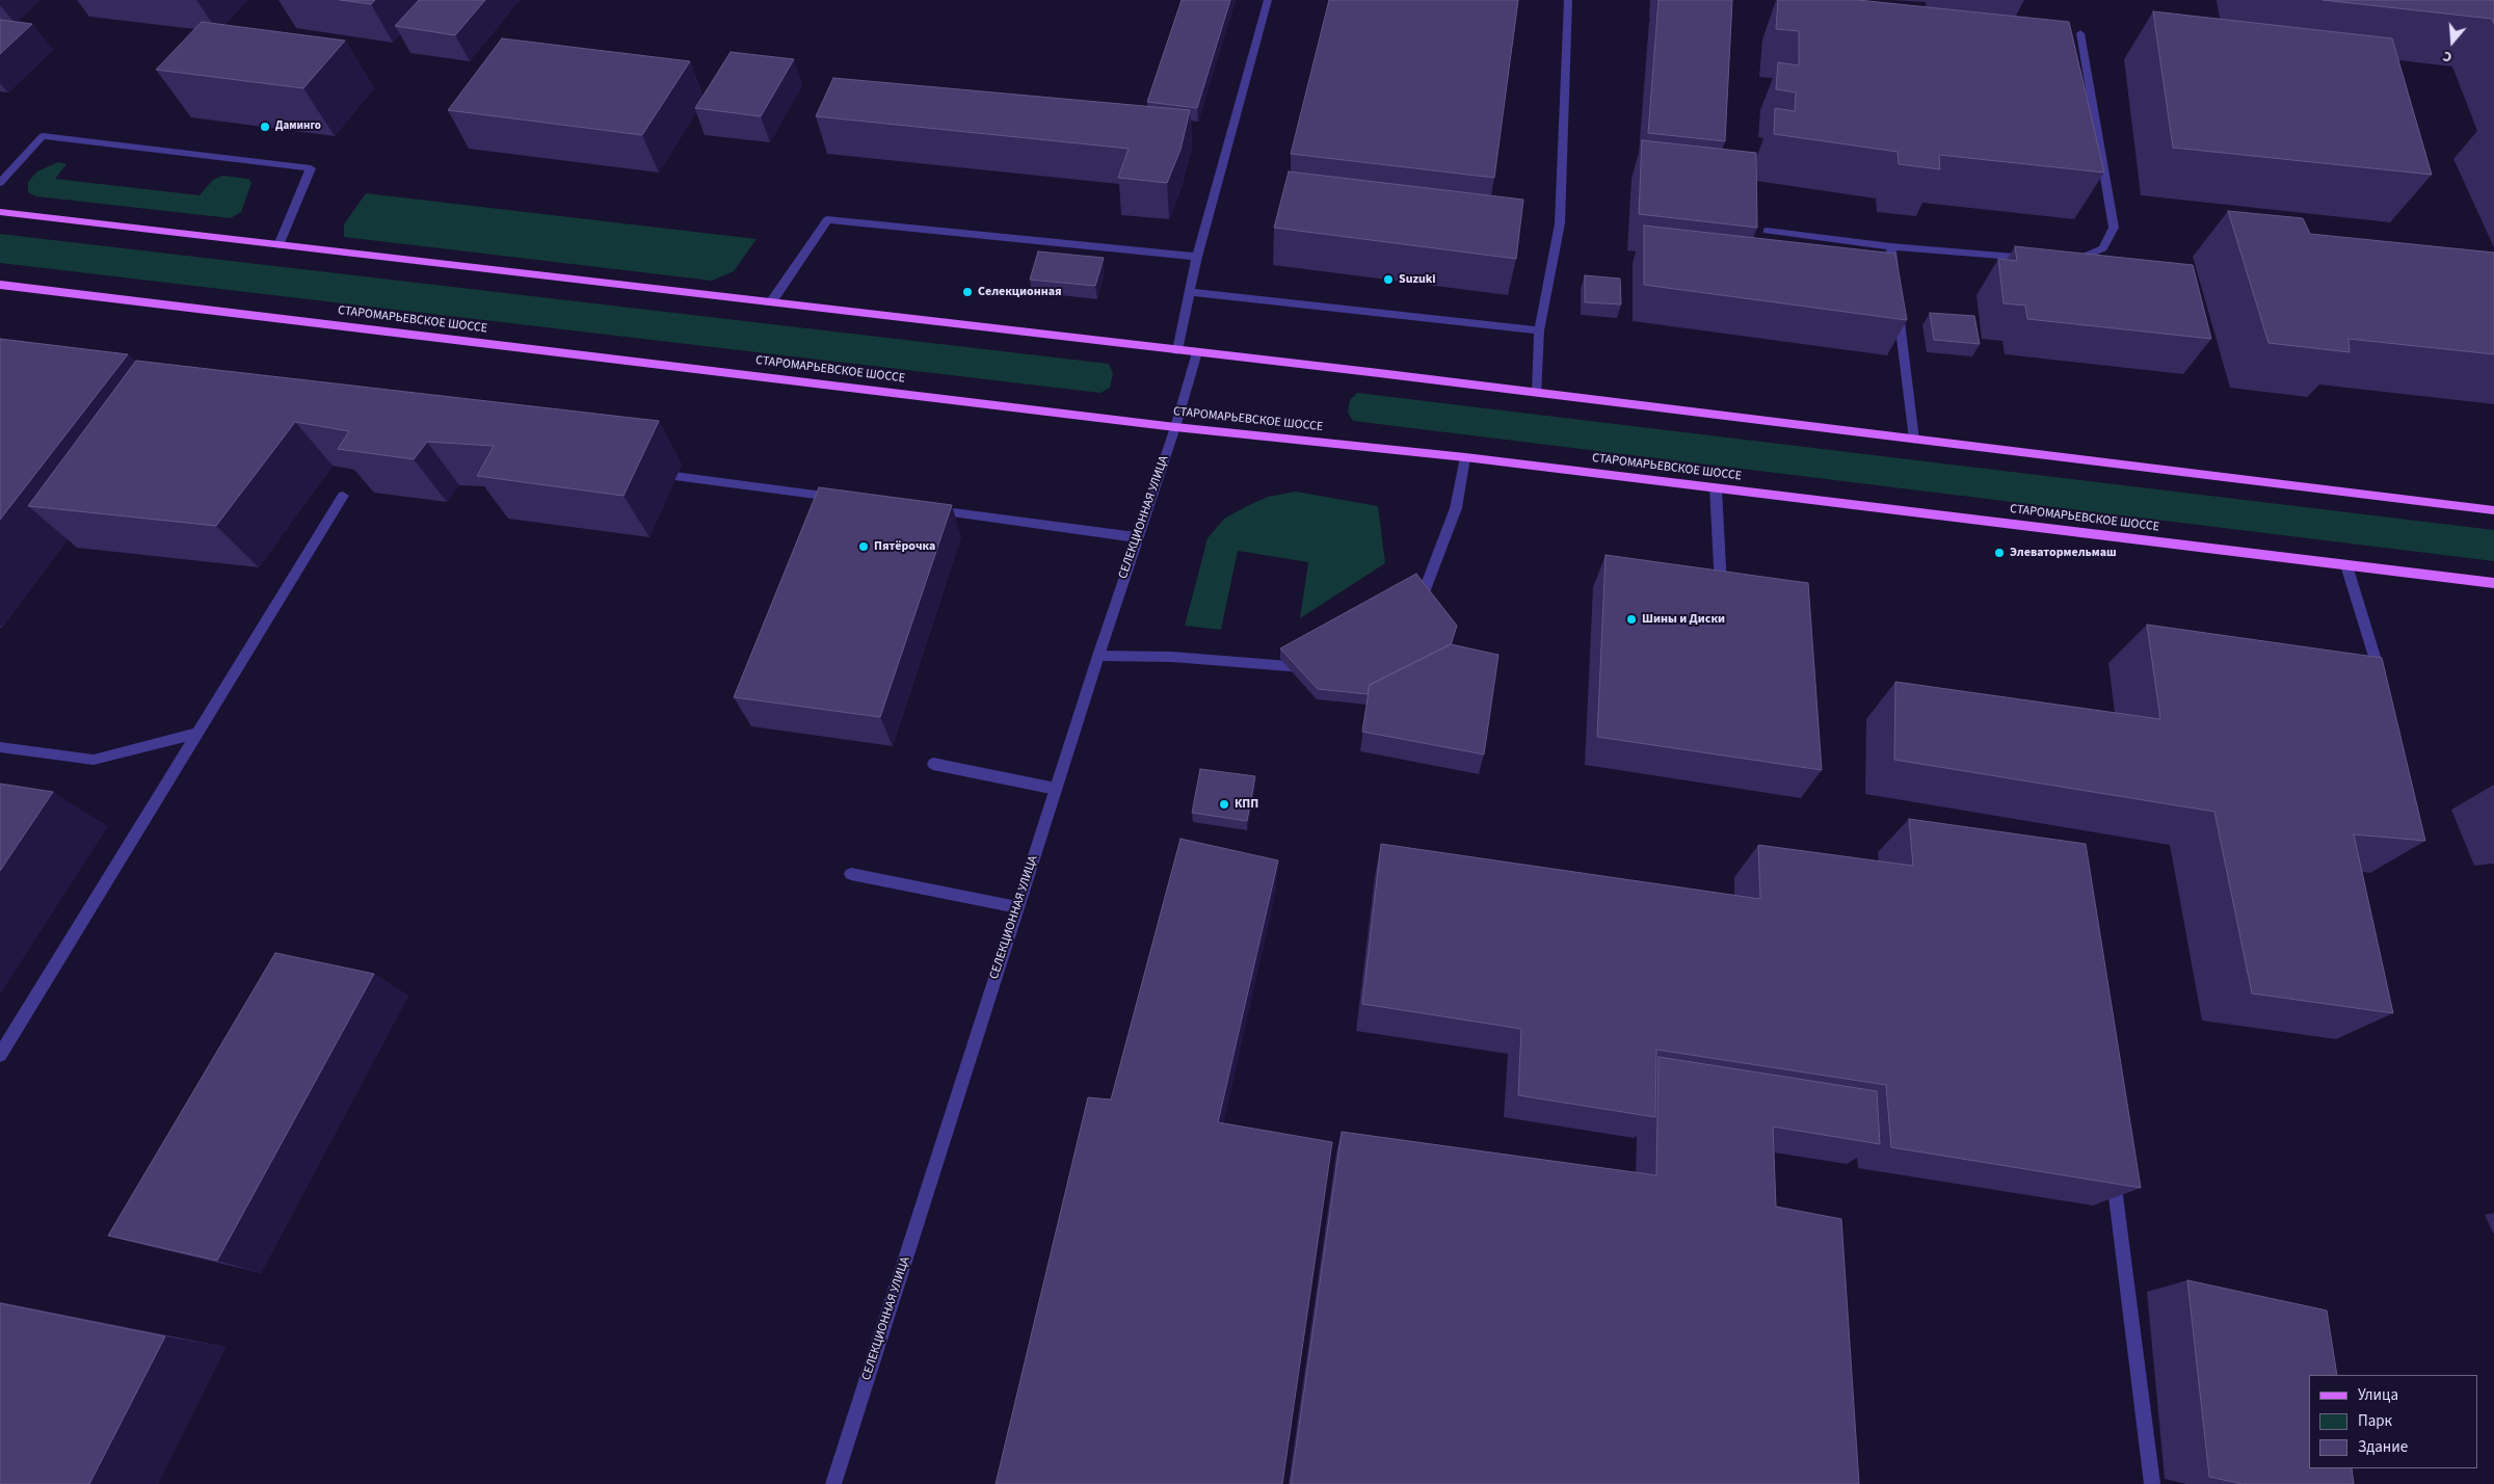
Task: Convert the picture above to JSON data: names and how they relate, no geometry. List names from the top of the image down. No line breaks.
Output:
{"streets":{"main road":["СТАРОМАРЬЕВСКОЕ ШОССЕ"],"street":["СЕЛЕКЦИОННАЯ УЛИЦА"]},"crossings":[["СТАРОМАРЬЕВСКОЕ ШОССЕ","СЕЛЕКЦИОННАЯ УЛИЦА"]],"places":["Даминго","Suzuki","Селекционная","Пятёрочка","Элеватормельмаш","Шины и Диски","КПП"],"legend":["Улица","Парк","Здание"],"north":"bottom"}
